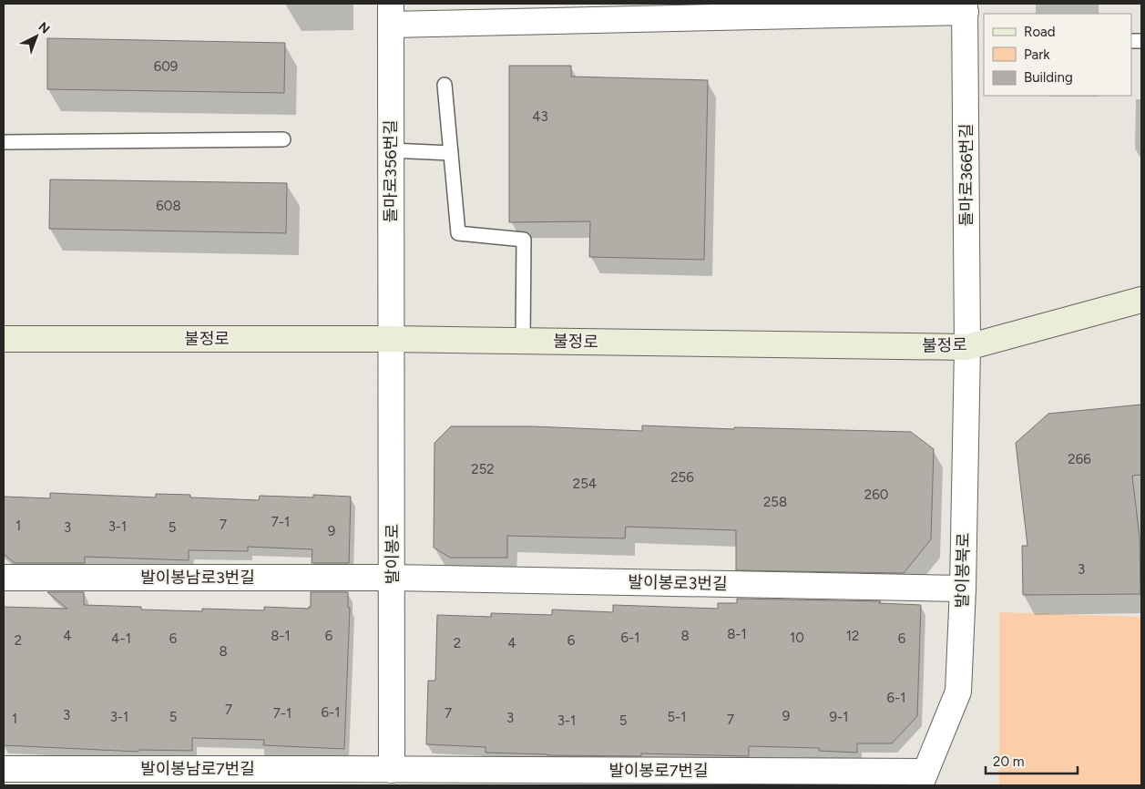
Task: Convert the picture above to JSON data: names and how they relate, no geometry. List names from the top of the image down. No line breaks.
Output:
{"streets":{"main road":["불정로"],"street":["돌마로356번길","돌마로366번길","발이봉로","발이봉북로","발이봉남로3번길","발이봉로3번길","발이봉남로7번길","발이봉로7번길"]},"crossings":[["돌마로356번길","불정로"],["돌마로356번길","발이봉로"],["돌마로366번길","불정로"],["돌마로366번길","발이봉북로"],["불정로","발이봉로"],["불정로","발이봉북로"],["발이봉로","발이봉남로3번길"],["발이봉로","발이봉로3번길"],["발이봉로","발이봉남로7번길"],["발이봉로","발이봉로7번길"],["발이봉북로","발이봉로3번길"],["발이봉북로","발이봉로7번길"],["발이봉남로3번길","발이봉로3번길"],["발이봉남로7번길","발이봉로7번길"]],"house_numbers":["609","43","608","266","252","256","254","260","258","7-1","7","1","3-1","3","5","9","3","8-1","4","8-1","6","8","12","6-1","10","4-1","6","6","2","6","2","4","8","6-1","7","6-1","7-1","7","3","9","3-1","5","5-1","9-1","3","1","7","3-1","5"],"legend":["Road","Park","Building"],"scale_bar":"20 m","north":"top right"}
